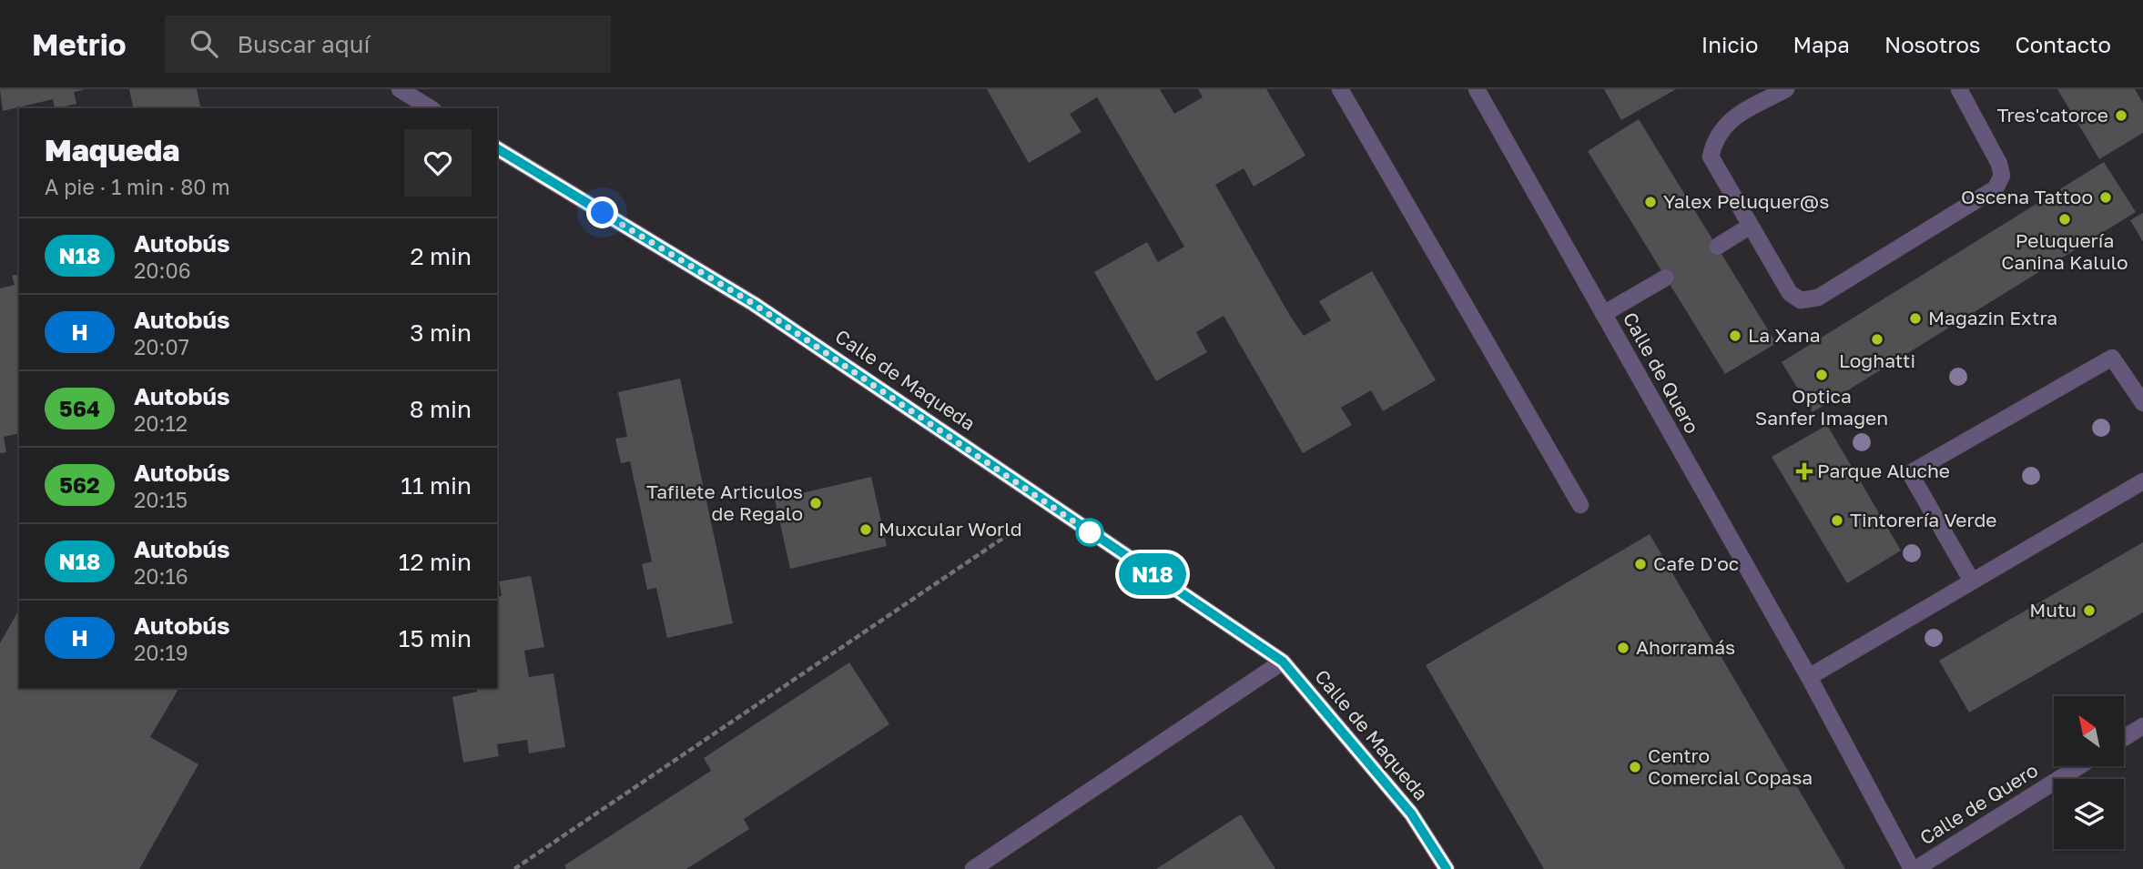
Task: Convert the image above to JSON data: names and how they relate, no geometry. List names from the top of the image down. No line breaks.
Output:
{"streets":{"street":["Calle de Quero","Calle de Maqueda"]},"places":{"other":["Tres'catorce","Oscena Tattoo","Yalex Peluquer@s","Peluquería Canina Kalulo","Magazin Extra","La Xana","Loghatti","Optica Sanfer Imagen","Tafilete Articulos de Regalo","Tintorería Verde","Muxcular World","Cafe D'oc","Mutu","Ahorramás","Centro Comercial Copasa"],"health":["Parque Aluche"]},"lines":["bus line N18"],"north":"top left","page":{"header":"Metrio","search":"Buscar aquí","nav":["Inicio","Mapa","Nosotros","Contacto"],"on_map":"N18","heading":["Maqueda","A pie · 1 min · 80 m"],"list":[{"mark":"N18","name":"Autobús","note":"20:06","value":"2 min"},{"mark":"H","name":"Autobús","note":"20:07","value":"3 min"},{"mark":"564","name":"Autobús","note":"20:12","value":"8 min"},{"mark":"562","name":"Autobús","note":"20:15","value":"11 min"},{"mark":"N18","name":"Autobús","note":"20:16","value":"12 min"},{"mark":"H","name":"Autobús","note":"20:19","value":"15 min"}]}}
